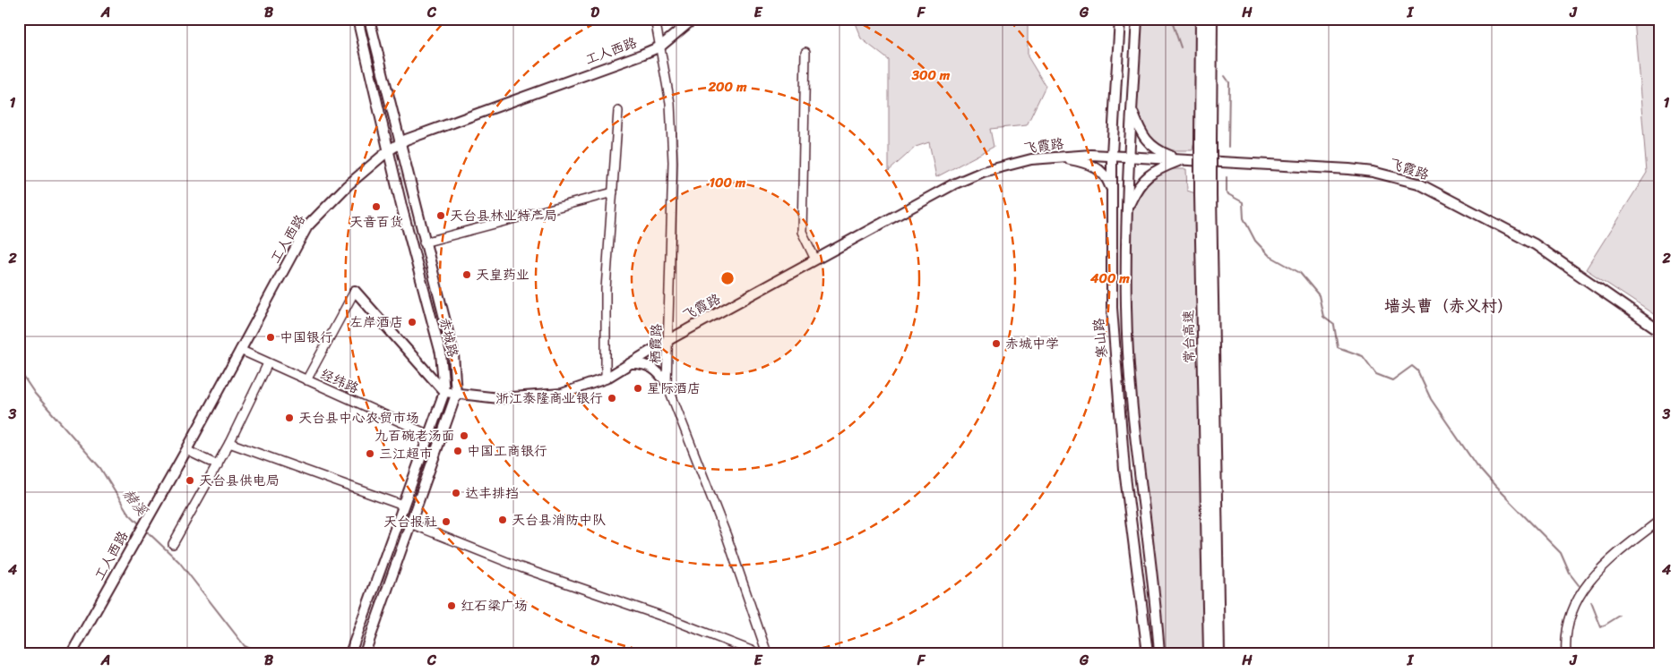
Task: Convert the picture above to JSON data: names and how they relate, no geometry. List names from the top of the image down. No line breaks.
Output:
{"streets":{"highway":["常台高速"],"main road":["工人西路","飞霞路","赤城路","寒山路"],"street":["栖霞路","经纬路"]},"crossings":[["工人西路","赤城路"],["工人西路","栖霞路"],["工人西路","经纬路"],["飞霞路","赤城路"],["飞霞路","寒山路"],["飞霞路","栖霞路"],["赤城路","经纬路"]],"districts":["墙头曹（赤义村）"],"water":["赭溪"],"places":["天音百货","天台县林业特产局","天皇药业","左岸酒店","中国银行","赤城中学","星际酒店","浙江泰隆商业银行","天台县中心农贸市场","九百碗老汤面","中国工商银行","三江超市","天台县供电局","达丰排挡","天台县消防中队","天台报社","红石梁广场"],"grid":{"columns":["A","B","C","D","E","F","G","H","I","J"],"rows":["1","2","3","4"]},"rings":["300 m","200 m","100 m","400 m"]}
